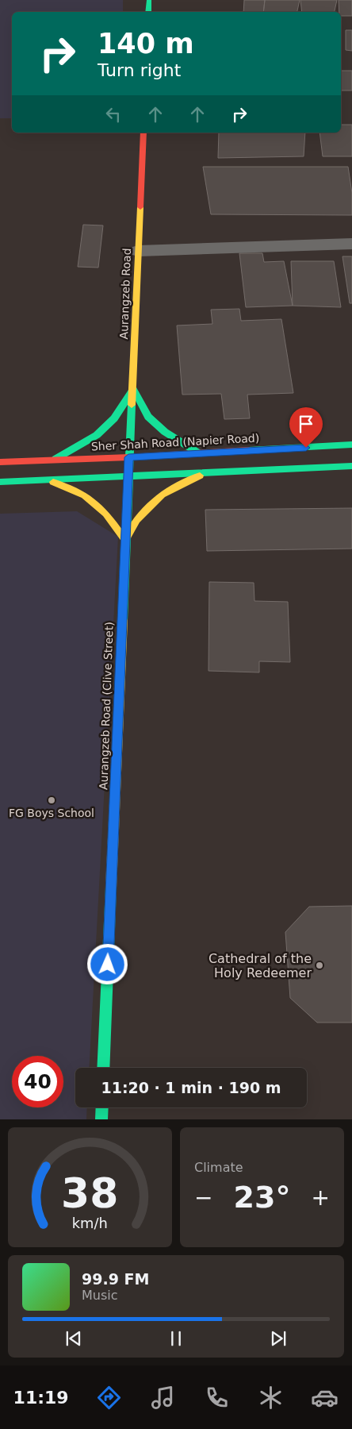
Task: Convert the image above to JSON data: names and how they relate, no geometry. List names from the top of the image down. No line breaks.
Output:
{"streets":{"main road":["Aurangzeb Road","Sher Shah Road (Napier Road)","Aurangzeb Road (Clive Street)"]},"crossings":[["Aurangzeb Road","Sher Shah Road (Napier Road)"],["Aurangzeb Road","Aurangzeb Road (Clive Street)"],["Sher Shah Road (Napier Road)","Aurangzeb Road (Clive Street)"]],"places":["FG Boys School","Cathedral of the Holy Redeemer"],"page":{"turn":["140 m","Turn right"],"limit":"40","trip":"11:20 · 1 min · 190 m","tile":"Climate","heat":["−","23°","+"],"song":["99.9 FM","Music"],"tabs":"11:19","gauge":["38","km/h"]}}
